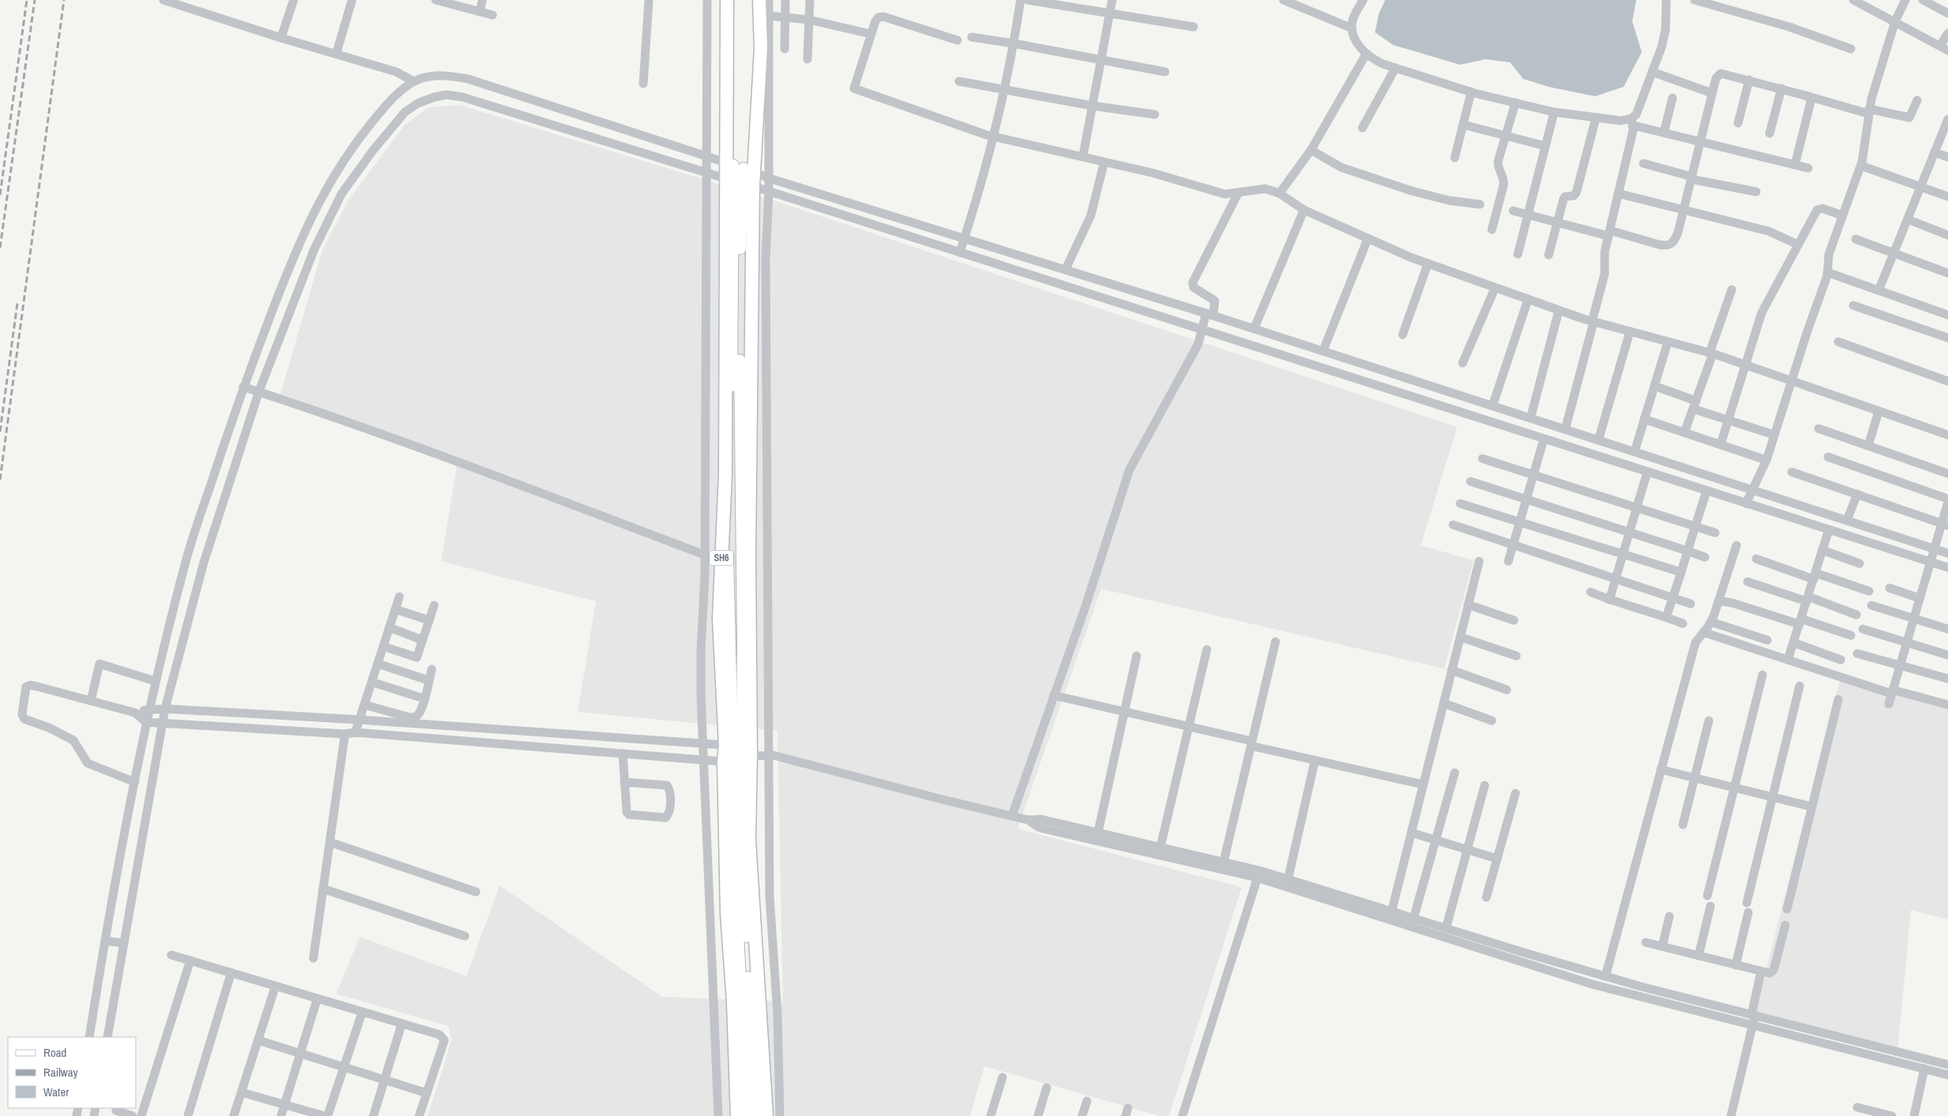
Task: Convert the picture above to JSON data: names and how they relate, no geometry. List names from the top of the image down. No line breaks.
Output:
{"streets":{"highway":["SH6"]},"legend":["Road","Railway","Water"]}
